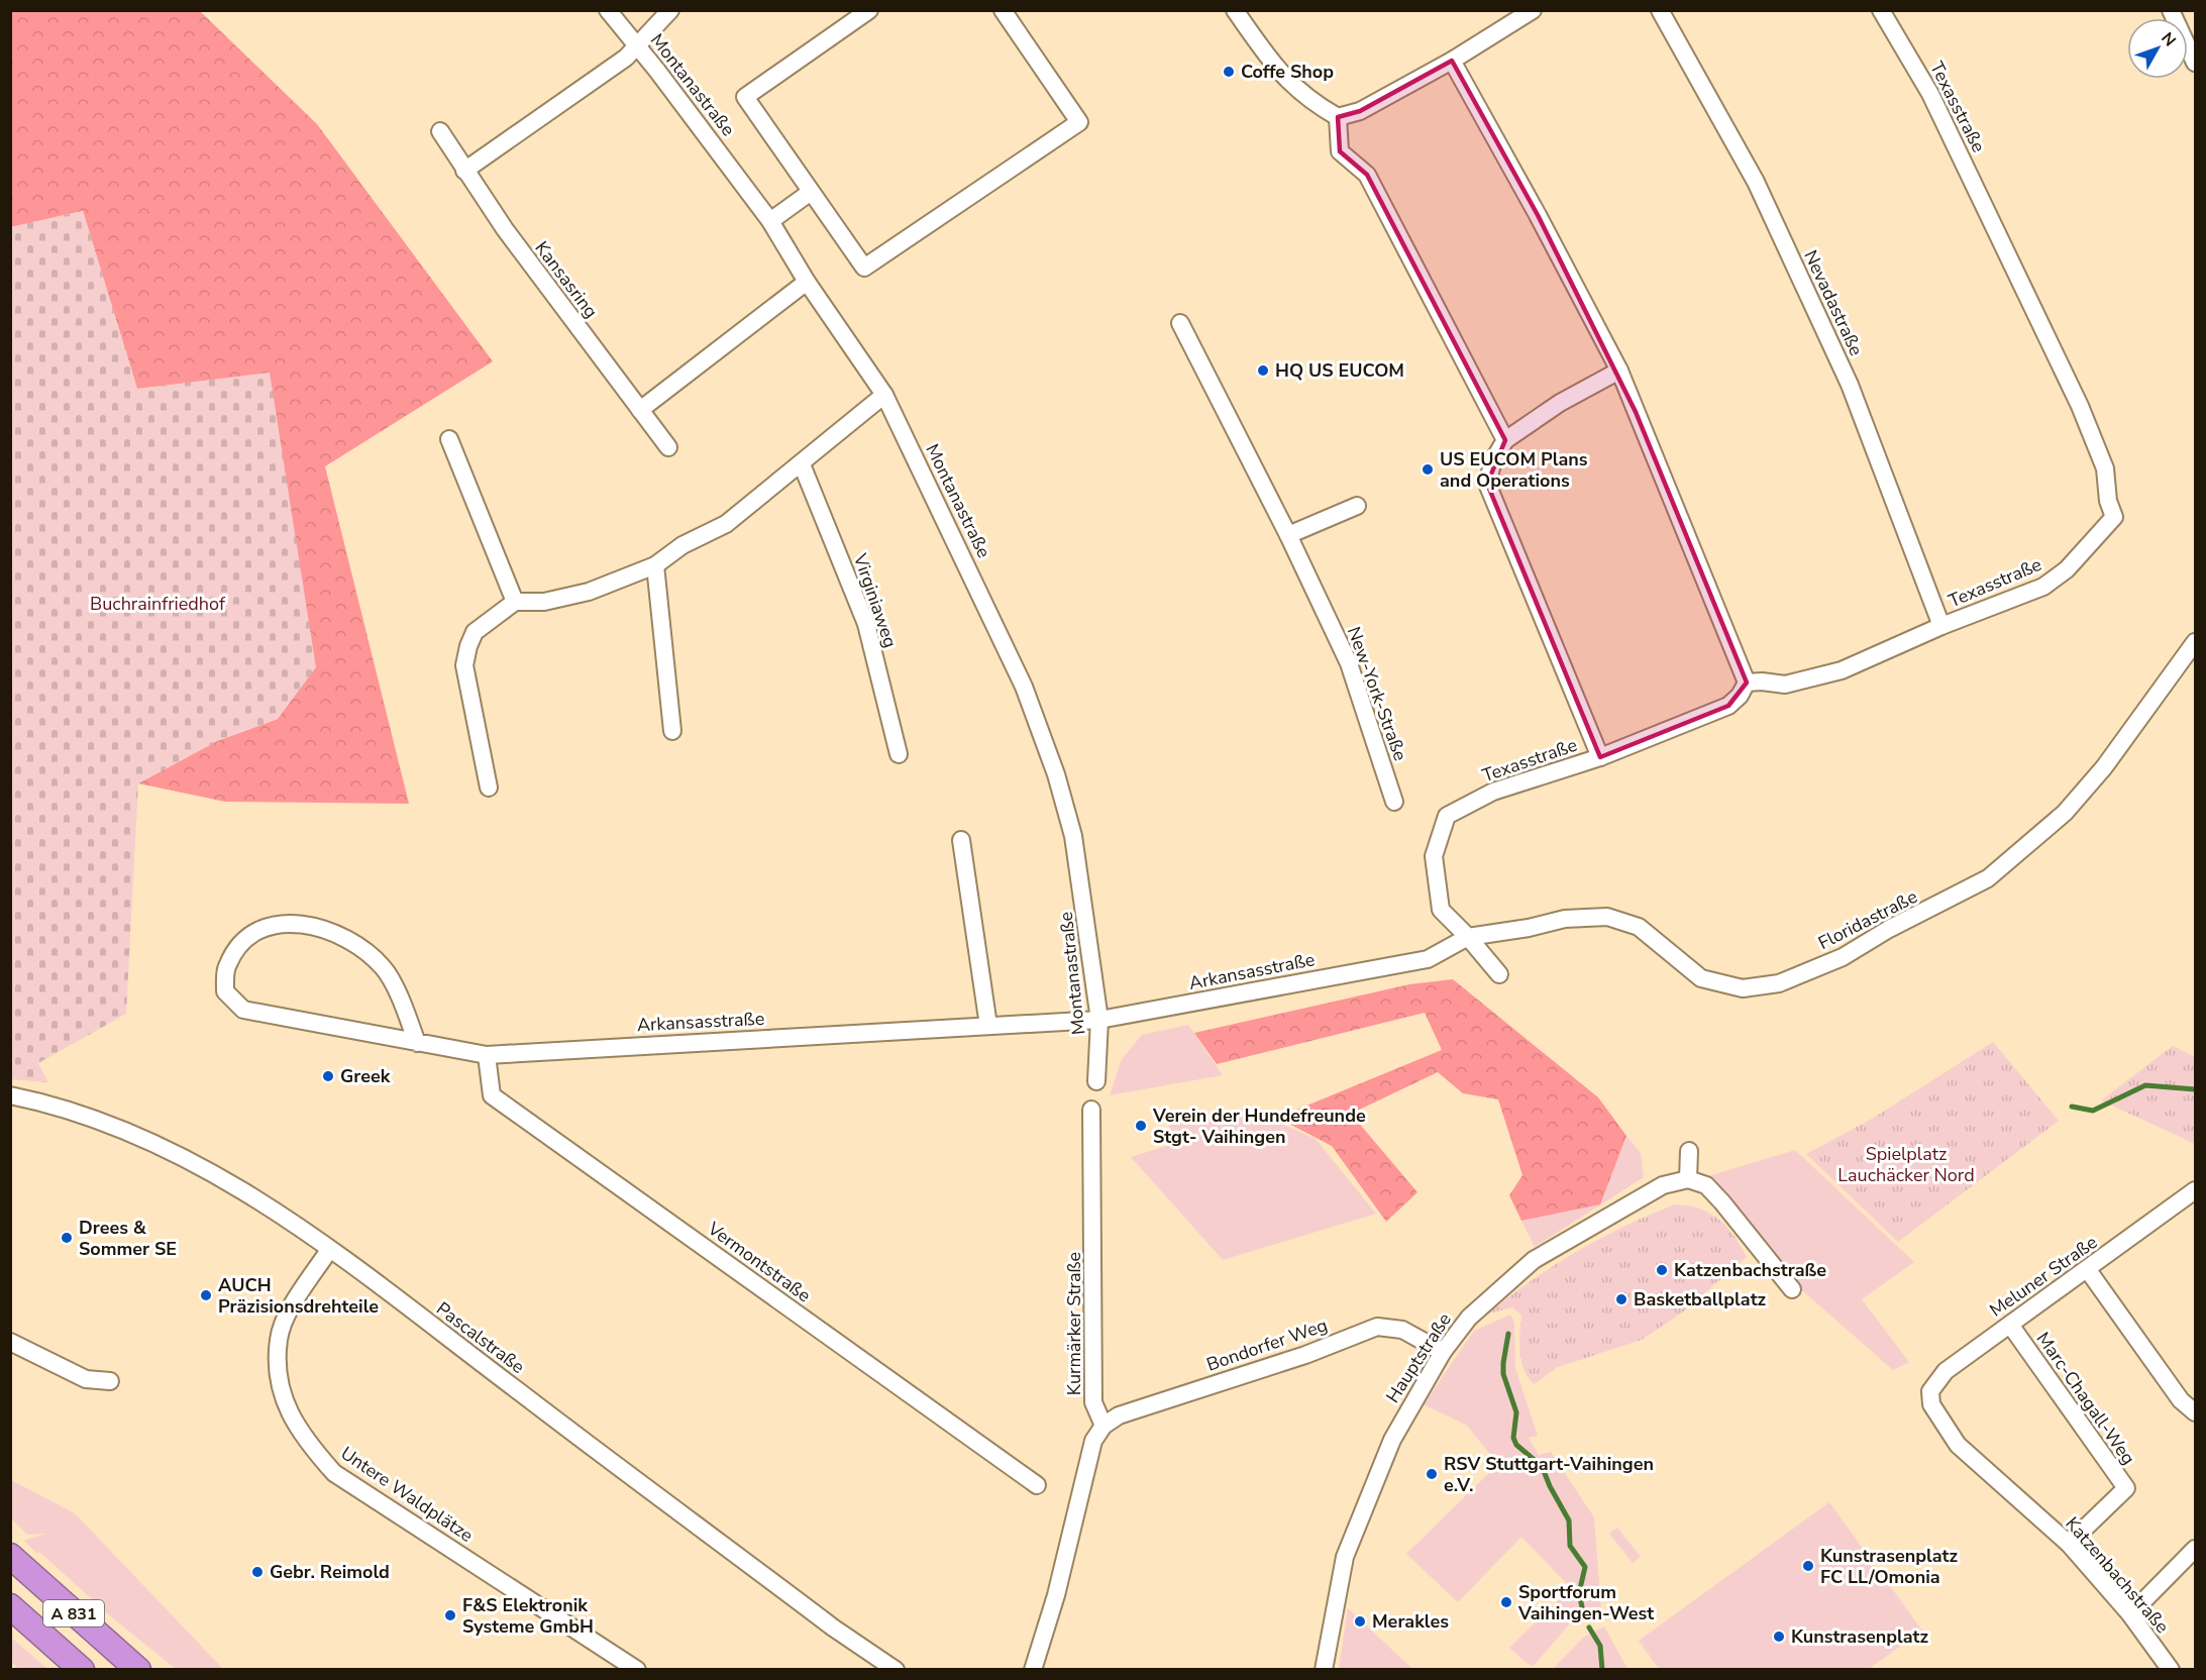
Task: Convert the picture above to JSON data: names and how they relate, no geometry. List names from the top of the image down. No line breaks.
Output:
{"streets":{"highway":["A 831"],"street":["Montanastraße","Texasstraße","Kansasring","Nevadastraße","Virginiaweg","New-York-Straße","Floridastraße","Arkansasstraße","Vermontstraße","Meluner Straße","Kurmärker Straße","Pascalstraße","Bondorfer Weg","Hauptstraße","Marc-Chagall-Weg","Untere Waldplätze","Katzenbachstraße"]},"crossings":[["Montanastraße","Arkansasstraße"],["Texasstraße","Nevadastraße"],["Texasstraße","Floridastraße"],["Texasstraße","Arkansasstraße"],["Floridastraße","Arkansasstraße"],["Arkansasstraße","Vermontstraße"],["Meluner Straße","Marc-Chagall-Weg"],["Meluner Straße","Katzenbachstraße"],["Kurmärker Straße","Bondorfer Weg"],["Pascalstraße","Untere Waldplätze"],["Bondorfer Weg","Hauptstraße"],["Marc-Chagall-Weg","Katzenbachstraße"]],"parks":["Buchrainfriedhof","Spielplatz Lauchäcker Nord"],"places":["Coffe Shop","HQ US EUCOM","US EUCOM Plans and Operations","Greek","Verein der Hundefreunde Stgt- Vaihingen","Drees & Sommer SE","Katzenbachstraße","AUCH Präzisionsdrehteile","Basketballplatz","RSV Stuttgart-Vaihingen e.V.","Kunstrasenplatz FC LL/Omonia","Gebr. Reimold","Sportforum Vaihingen-West","F&S Elektronik Systeme GmbH","Merakles","Kunstrasenplatz"],"north":"top right"}
